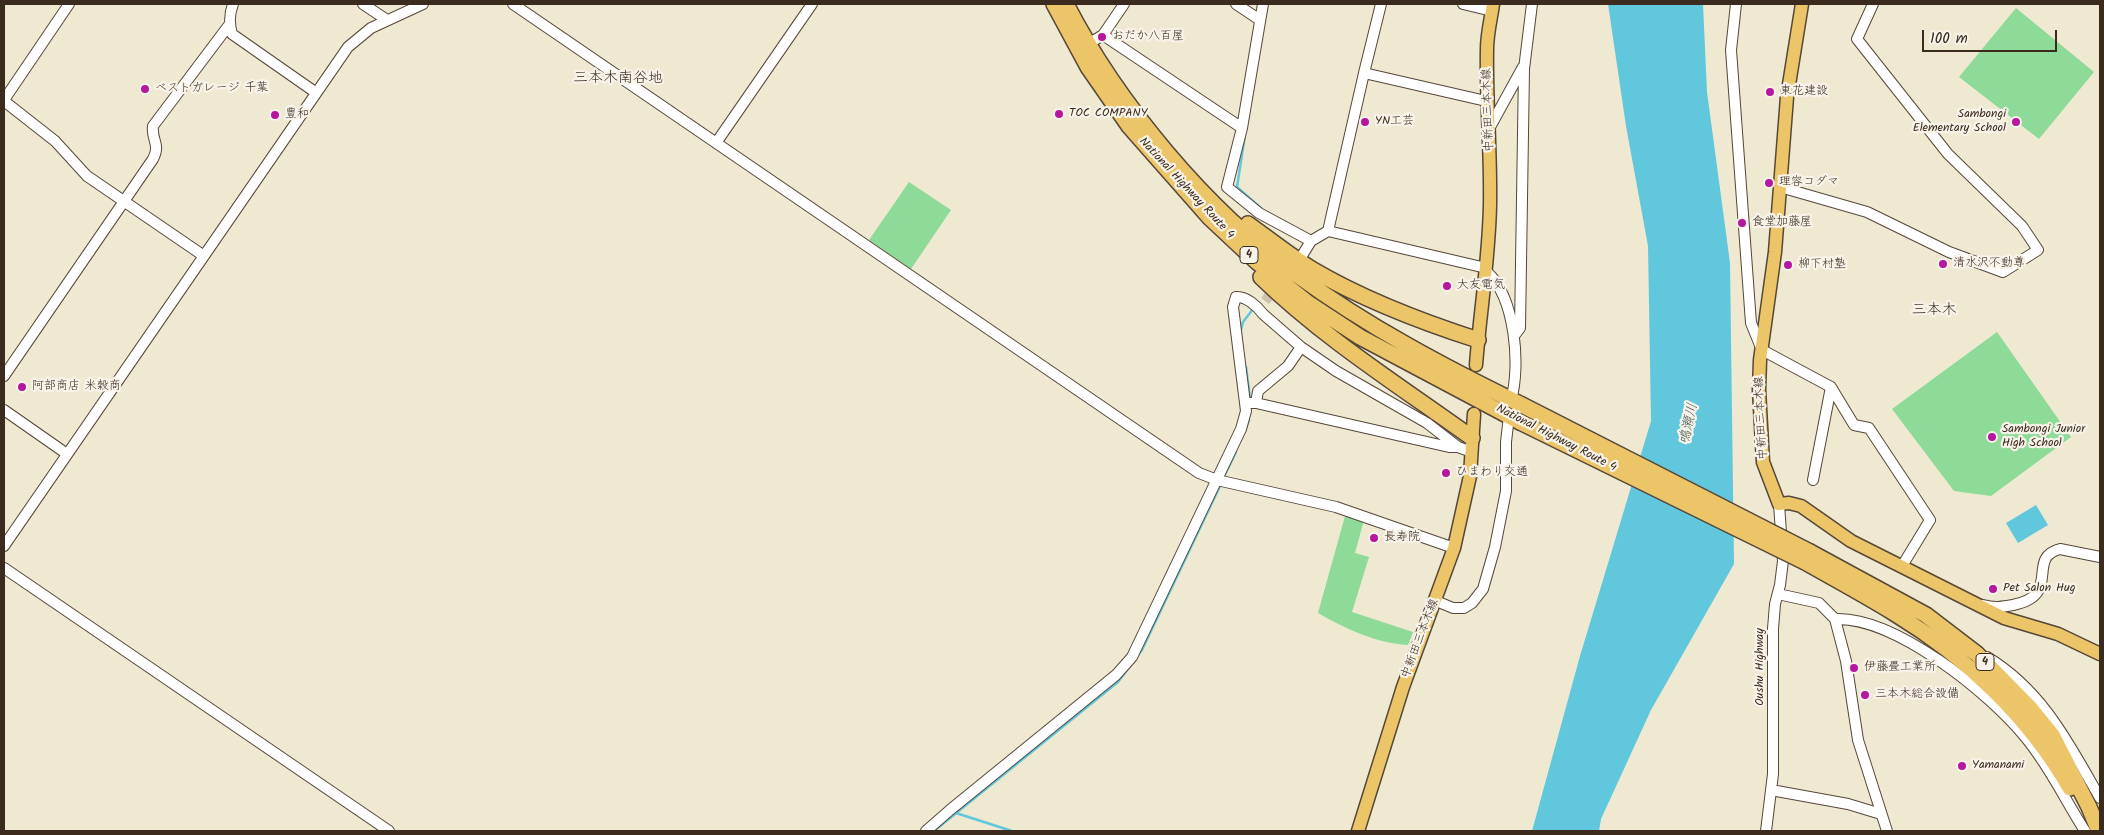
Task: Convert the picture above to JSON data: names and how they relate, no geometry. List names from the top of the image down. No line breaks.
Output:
{"streets":{"highway":["National Highway Route 4","4"],"main road":["中新田三本木線"],"street":["Oushu Highway"]},"crossings":[["中新田三本木線","Oushu Highway"]],"districts":["三本木南谷地","三本木"],"water":["鳴瀬川"],"places":["おだか八百屋","ベストガレージ 千葉","東花建設","TOC COMPANY","豊和","YN工芸","Sambongi Elementary School","理容コダマ","食堂加藤屋","清水沢不動尊","柳下村塾","大友電気","阿部商店 米穀商","Sambongi Junior High School","ひまわり交通","長寿院","Pet Salon Hug","伊藤畳工業所","三本木総合設備","Yamanami"],"scale_bar":"100 m"}
